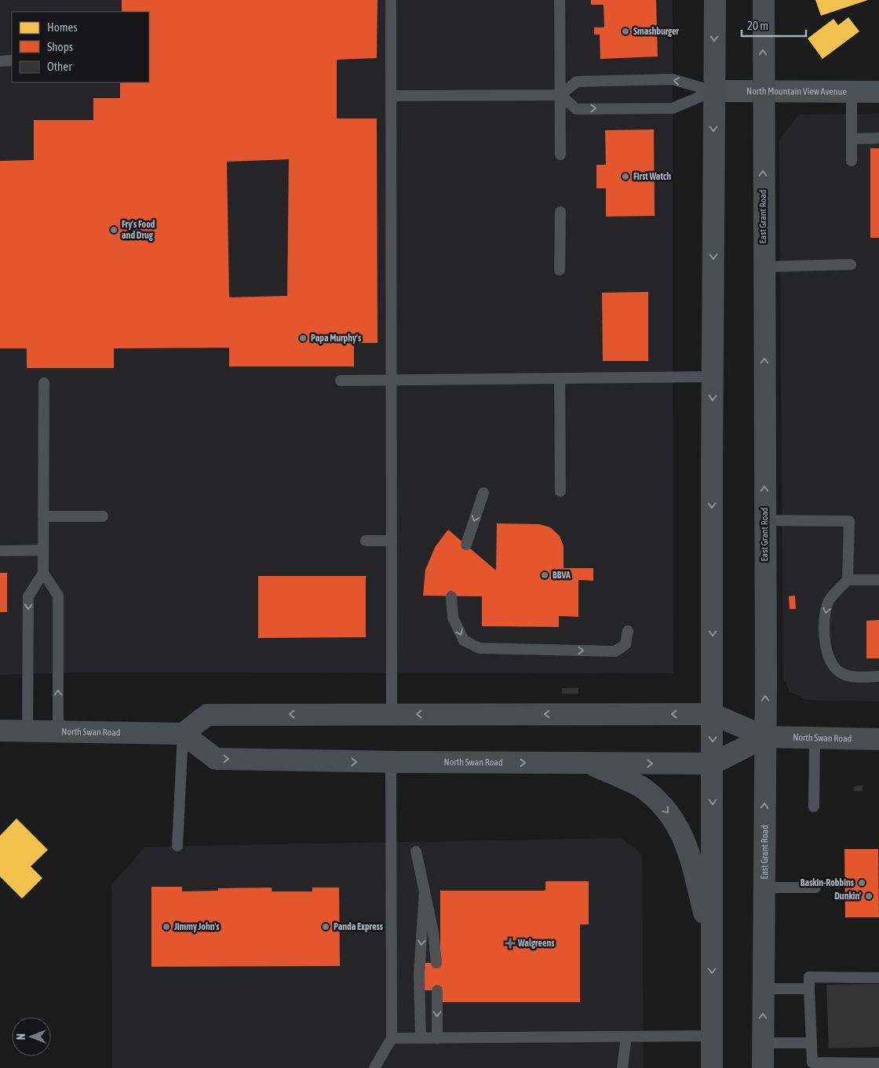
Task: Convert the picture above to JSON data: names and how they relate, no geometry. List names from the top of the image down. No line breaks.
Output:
{"streets":{"main road":["East Grant Road","North Swan Road"],"street":["North Mountain View Avenue"]},"crossings":[["North Mountain View Avenue","East Grant Road"],["East Grant Road","North Swan Road"]],"places":{"other":["Smashburger","First Watch","Fry's Food and Drug","Papa Murphy's","BBVA","Baskin-Robbins","Dunkin'","Jimmy John's","Panda Express"],"health":["Walgreens"]},"legend":["Homes","Shops","Other"],"scale_bar":"20 m","north":"left"}
